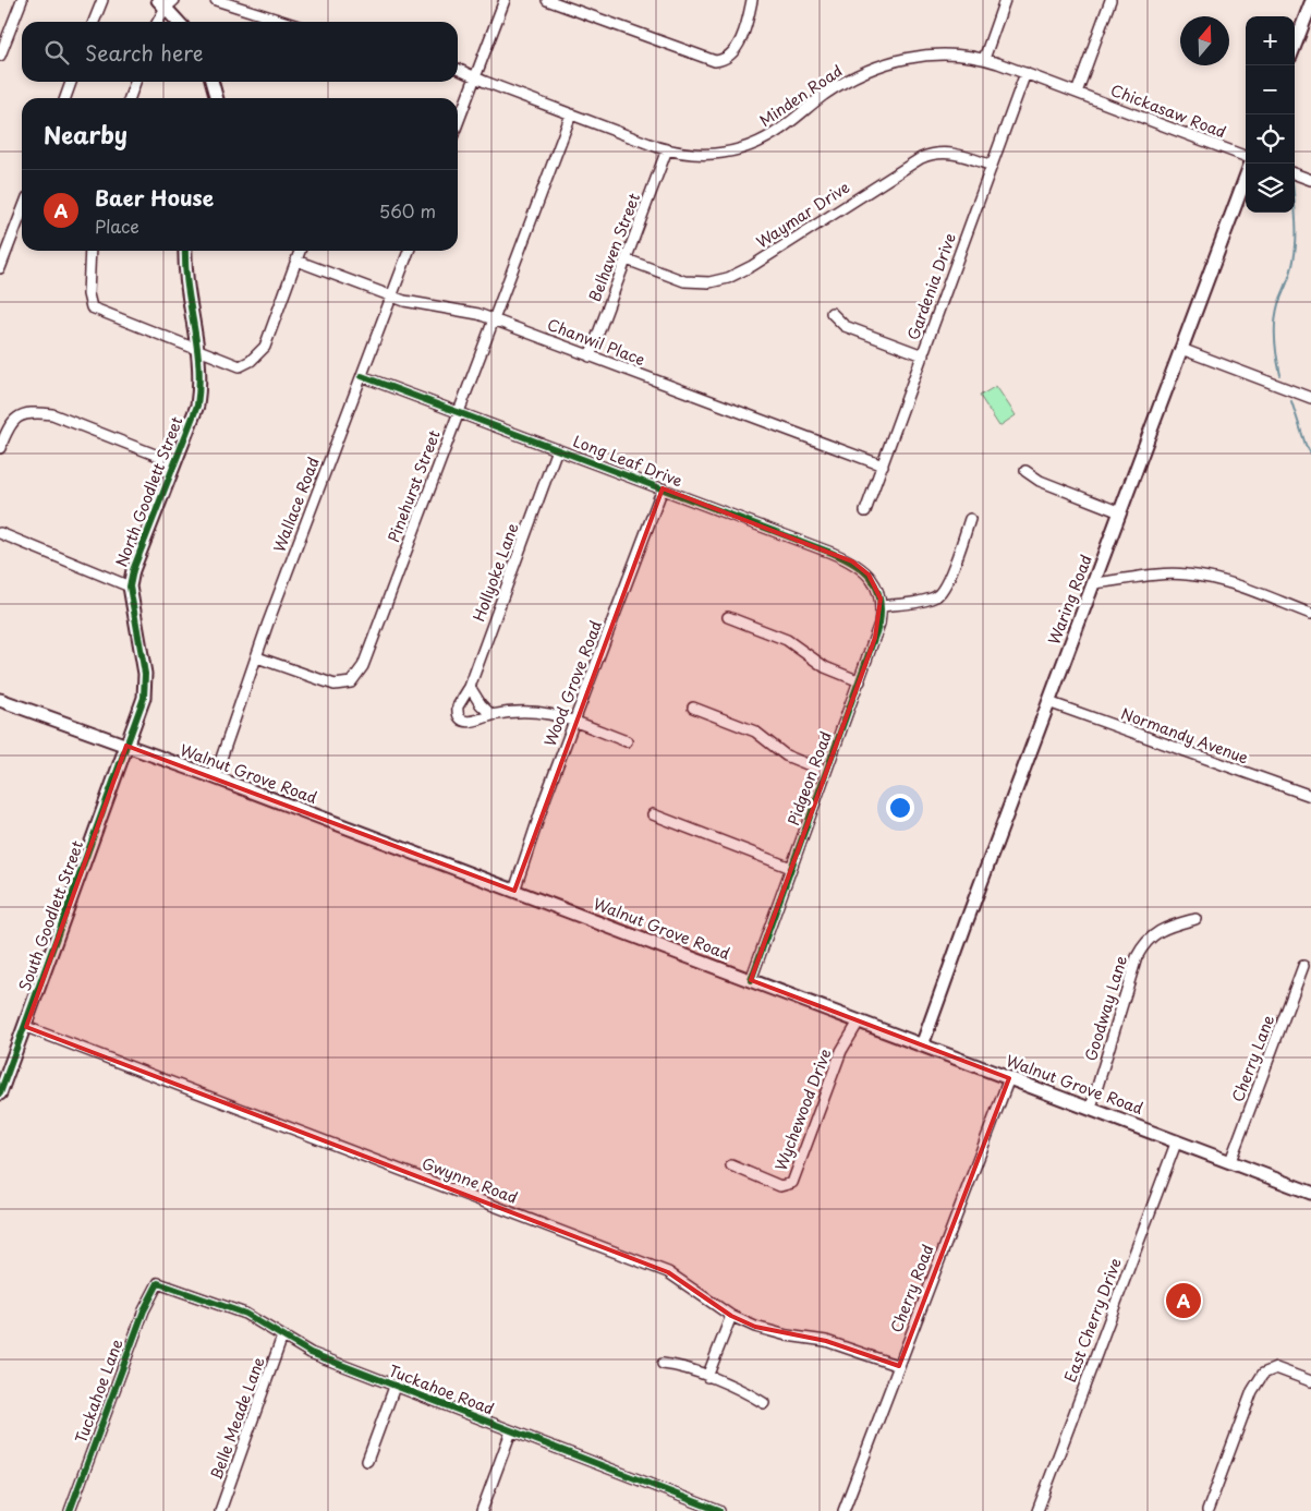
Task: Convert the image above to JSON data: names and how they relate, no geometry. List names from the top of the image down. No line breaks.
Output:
{"streets":{"main road":["North Goodlett Street","Waring Road","Walnut Grove Road","South Goodlett Street"],"street":["Minden Road","Chickasaw Road","Waymar Drive","Belhaven Street","Gardenia Drive","Chanwil Place","Long Leaf Drive","Pinehurst Street","Wallace Road","Hollyoke Lane","Wood Grove Road","Normandy Avenue","Pidgeon Road","Goodway Lane","Cherry Lane","Wychewood Drive","Gwynne Road","Cherry Road","East Cherry Drive","Tuckahoe Road","Tuckahoe Lane","Belle Meade Lane"]},"crossings":[["Minden Road","Chickasaw Road"],["Minden Road","Belhaven Street"],["Minden Road","Gardenia Drive"],["Minden Road","Pinehurst Street"],["Waymar Drive","Belhaven Street"],["Waymar Drive","Gardenia Drive"],["Belhaven Street","Chanwil Place"],["Gardenia Drive","Chanwil Place"],["Chanwil Place","Pinehurst Street"],["Chanwil Place","Wallace Road"],["Long Leaf Drive","Pinehurst Street"],["Long Leaf Drive","Wallace Road"],["Long Leaf Drive","Hollyoke Lane"],["Long Leaf Drive","Wood Grove Road"],["Long Leaf Drive","Pidgeon Road"],["Pinehurst Street","Wallace Road"],["North Goodlett Street","Walnut Grove Road"],["North Goodlett Street","South Goodlett Street"],["Wallace Road","Walnut Grove Road"],["Waring Road","Normandy Avenue"],["Waring Road","Walnut Grove Road"],["Wood Grove Road","Walnut Grove Road"],["Walnut Grove Road","Pidgeon Road"],["Walnut Grove Road","South Goodlett Street"],["Walnut Grove Road","Goodway Lane"],["Walnut Grove Road","Cherry Lane"],["Walnut Grove Road","Wychewood Drive"],["Walnut Grove Road","Cherry Road"],["Walnut Grove Road","East Cherry Drive"],["South Goodlett Street","Gwynne Road"],["Gwynne Road","Cherry Road"],["Tuckahoe Road","Tuckahoe Lane"],["Tuckahoe Road","Belle Meade Lane"]],"north":"top","page":{"map_buttons":["+","−"],"search":"Search here","heading":"Nearby","list":[{"mark":"A","name":"Baer House","note":"Place","value":"560 m"}],"pins":"A"}}
